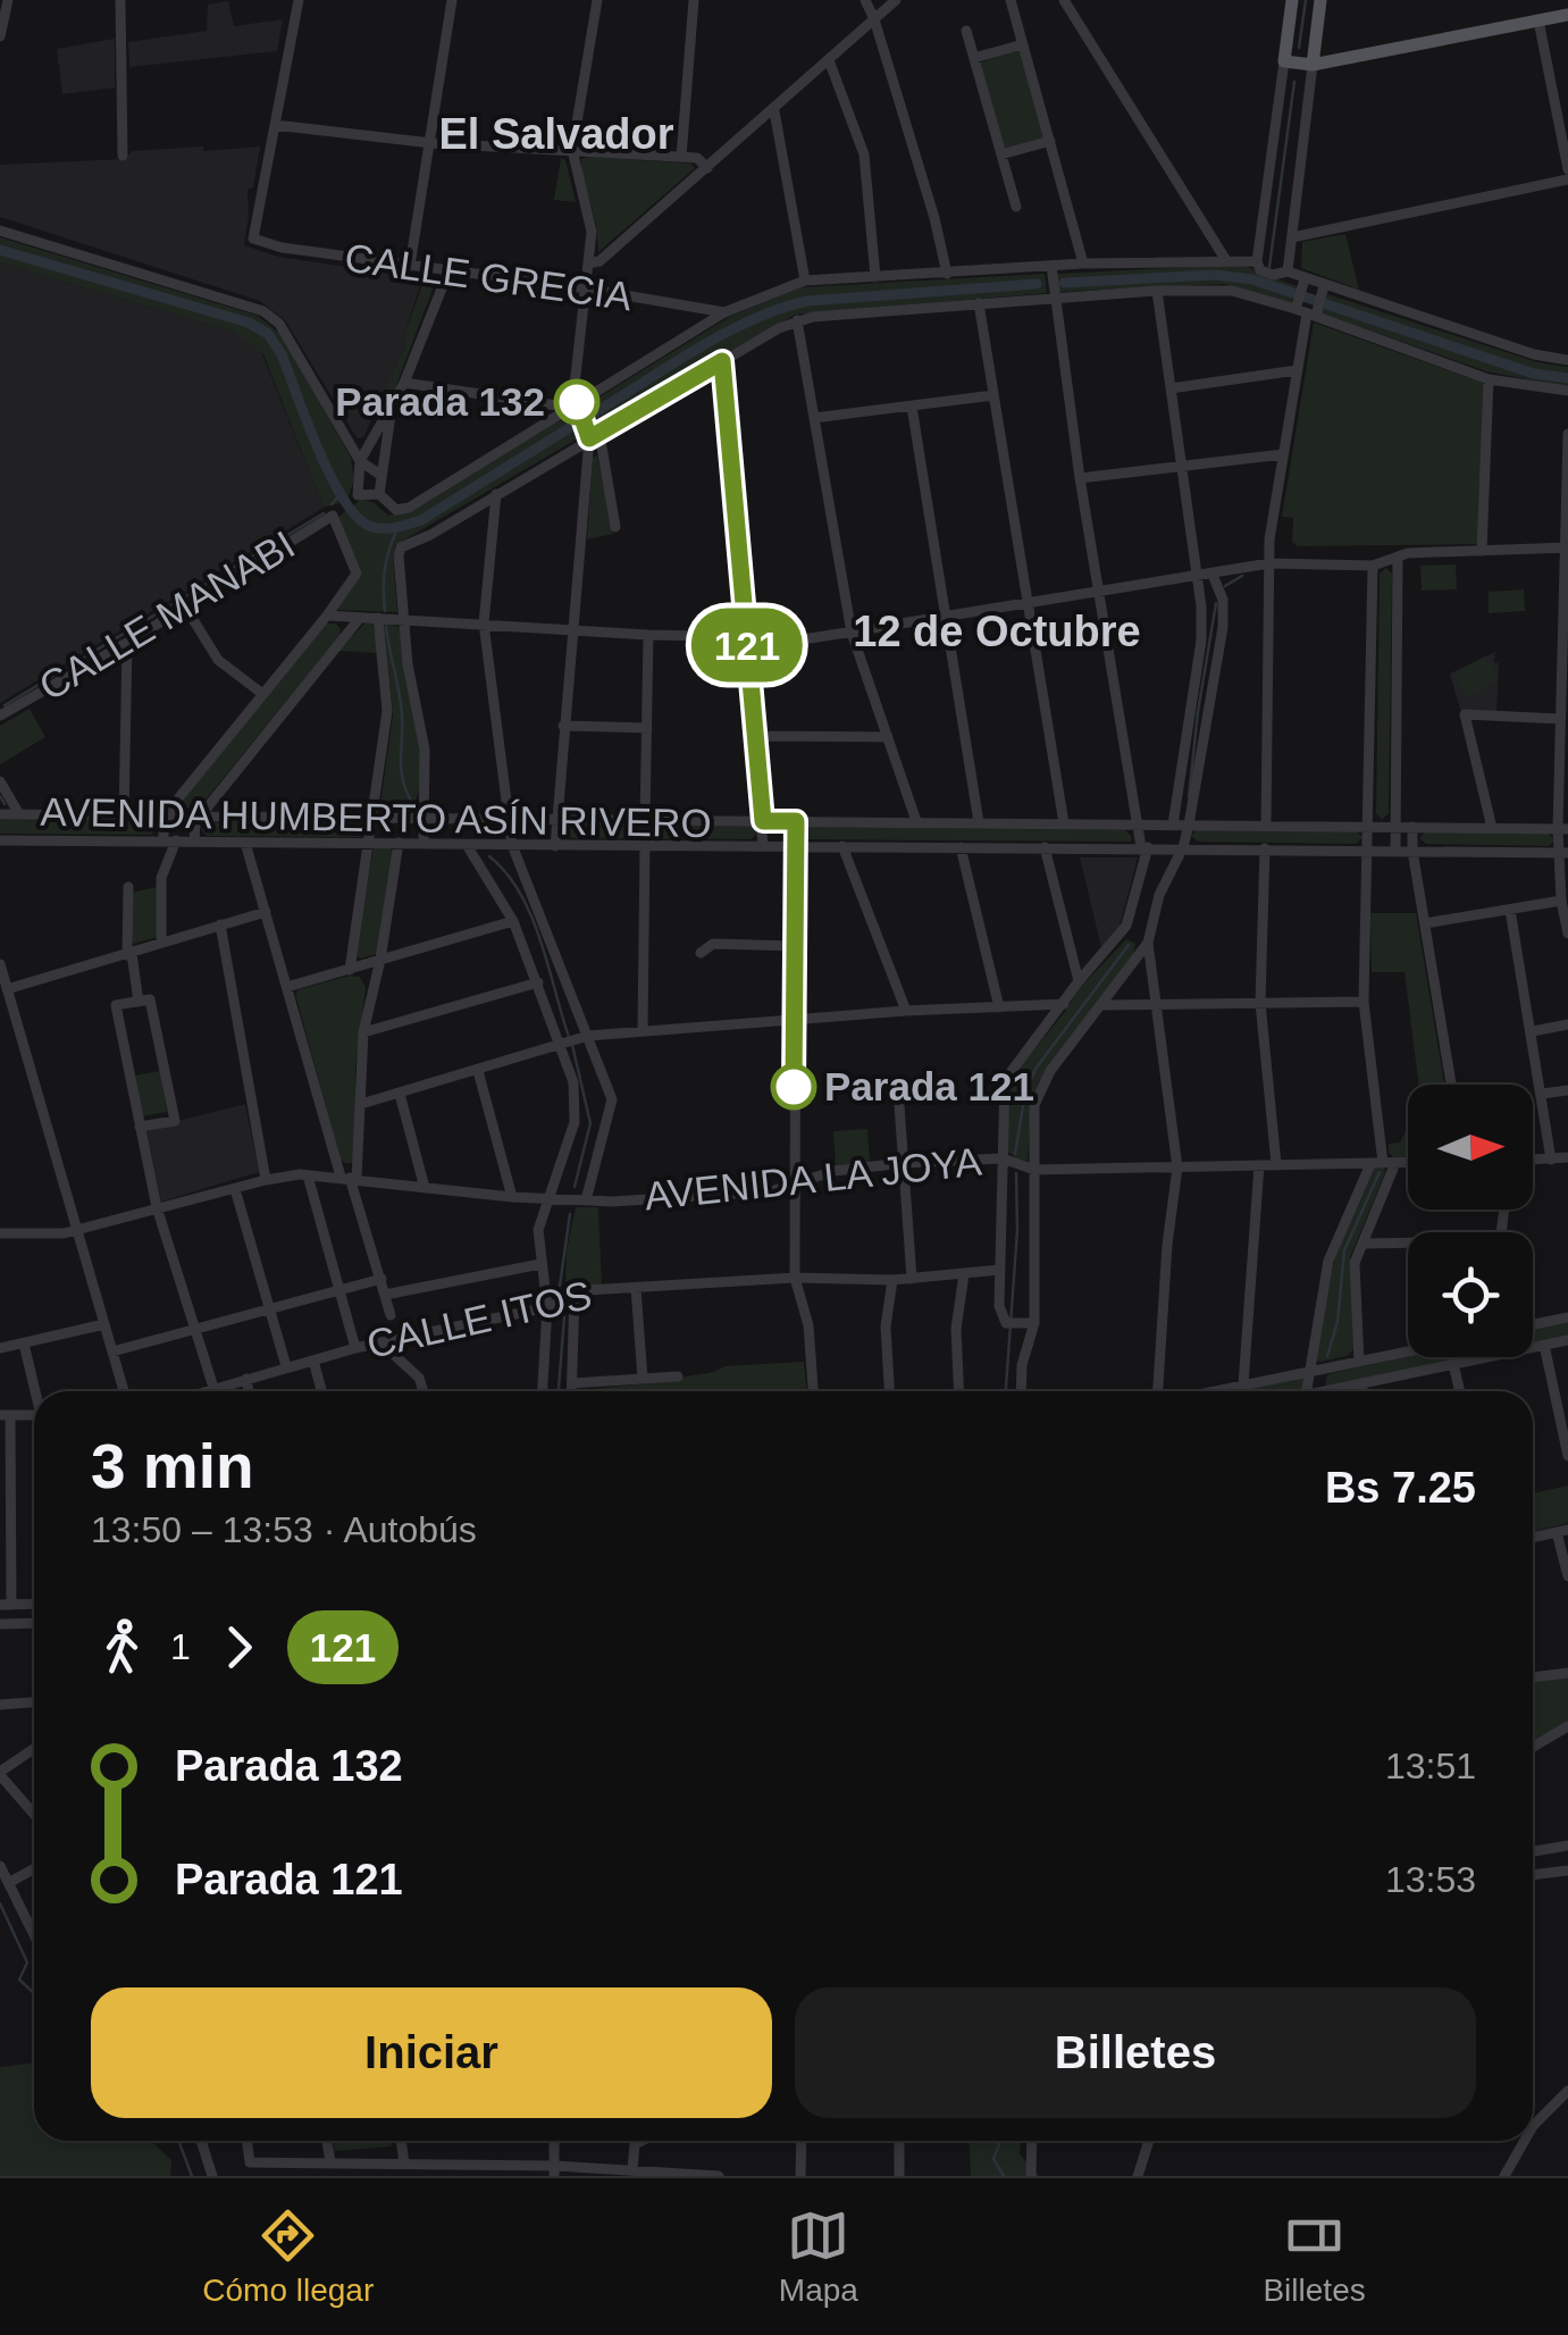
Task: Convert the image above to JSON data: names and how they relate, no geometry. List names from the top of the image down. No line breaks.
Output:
{"streets":{"street":["CALLE GRECIA","CALLE MANABI","AVENIDA HUMBERTO ASÍN RIVERO","AVENIDA LA JOYA","CALLE ITOS"]},"districts":["El Salvador","12 de Octubre"],"places":["Parada 132","Parada 121"],"lines":["bus line 121"],"north":"right","page":{"on_map":"121","heading":["3 min","13:50 – 13:53 · Autobús","Bs 7.25"],"legs":["1","121"],"list":[{"name":"Parada 132","value":"13:51"},{"name":"Parada 121","value":"13:53"}],"buttons":["Iniciar","Billetes"],"tabs":["Cómo llegar","Mapa","Billetes"]}}
